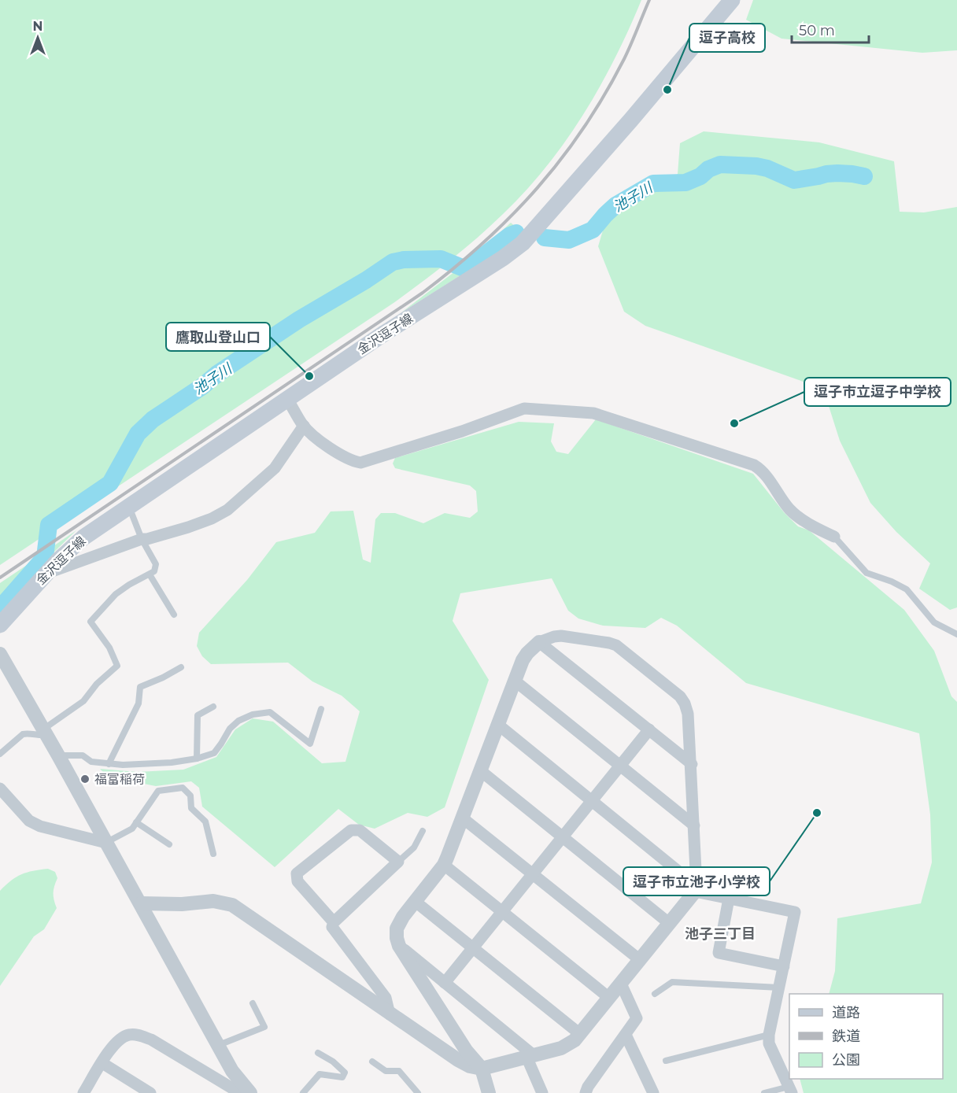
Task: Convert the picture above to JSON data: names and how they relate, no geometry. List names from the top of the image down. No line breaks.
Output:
{"streets":{"main road":["金沢逗子線"]},"districts":["池子三丁目"],"water":["池子川"],"places":["逗子高校","鷹取山登山口","逗子市立逗子中学校","福富稲荷","逗子市立池子小学校"],"legend":["道路","鉄道","公園"],"scale_bar":"50 m","north":"top"}
